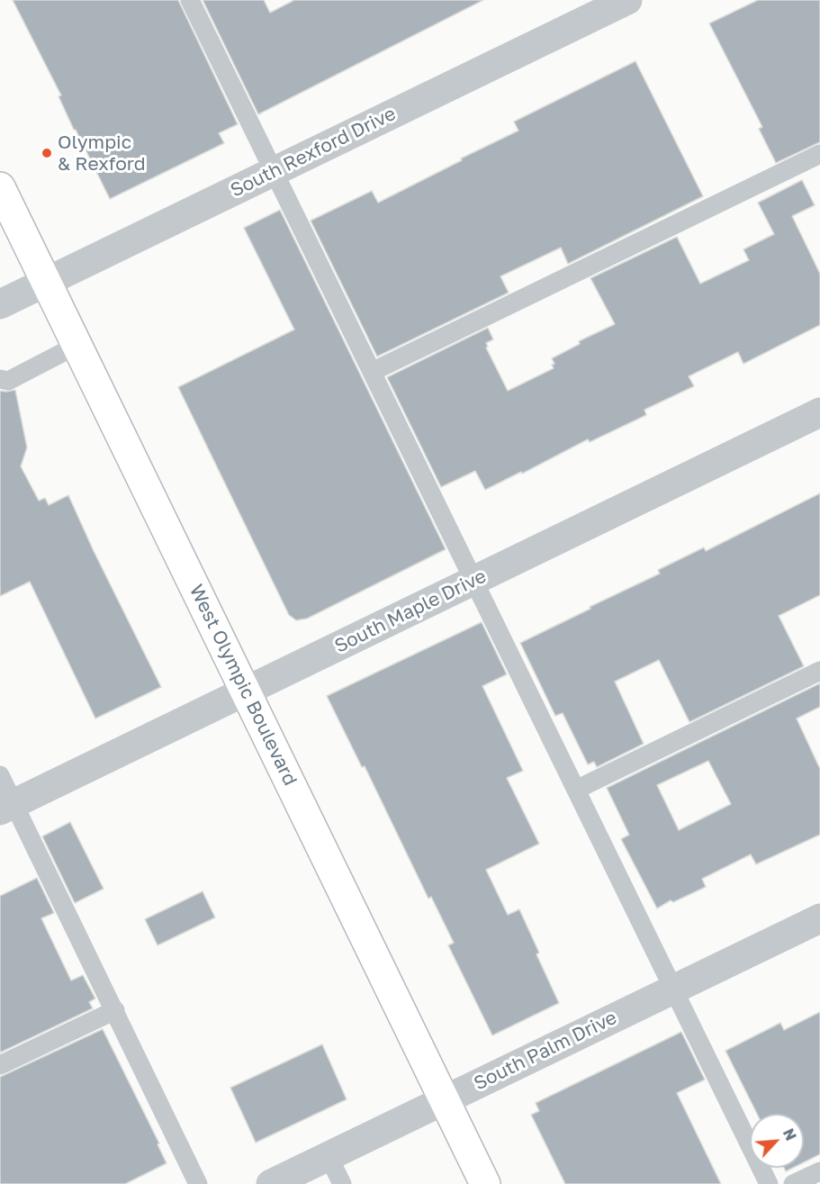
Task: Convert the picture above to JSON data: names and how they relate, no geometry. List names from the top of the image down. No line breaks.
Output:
{"streets":{"main road":["West Olympic Boulevard"],"street":["South Rexford Drive","South Maple Drive","South Palm Drive"]},"crossings":[["South Rexford Drive","West Olympic Boulevard"],["South Maple Drive","West Olympic Boulevard"],["West Olympic Boulevard","South Palm Drive"]],"places":["Olympic & Rexford"],"north":"top right"}
